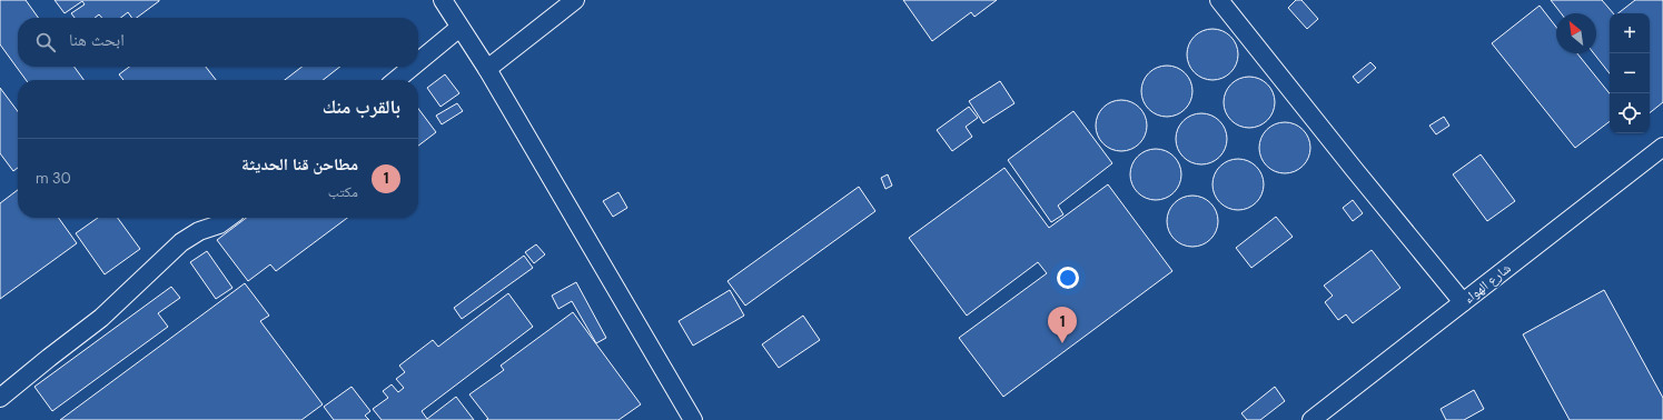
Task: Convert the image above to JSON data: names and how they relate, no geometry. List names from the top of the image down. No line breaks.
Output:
{"streets":{"street":["شارع الهواء"]},"north":"top left","page":{"map_buttons":["+","−"],"search":"ابحث هنا","heading":"بالقرب منك","list":[{"mark":"1","name":"مطاحن قنا الحديثة","note":"مكتب","value":"30 m"}],"pins":"1"}}
